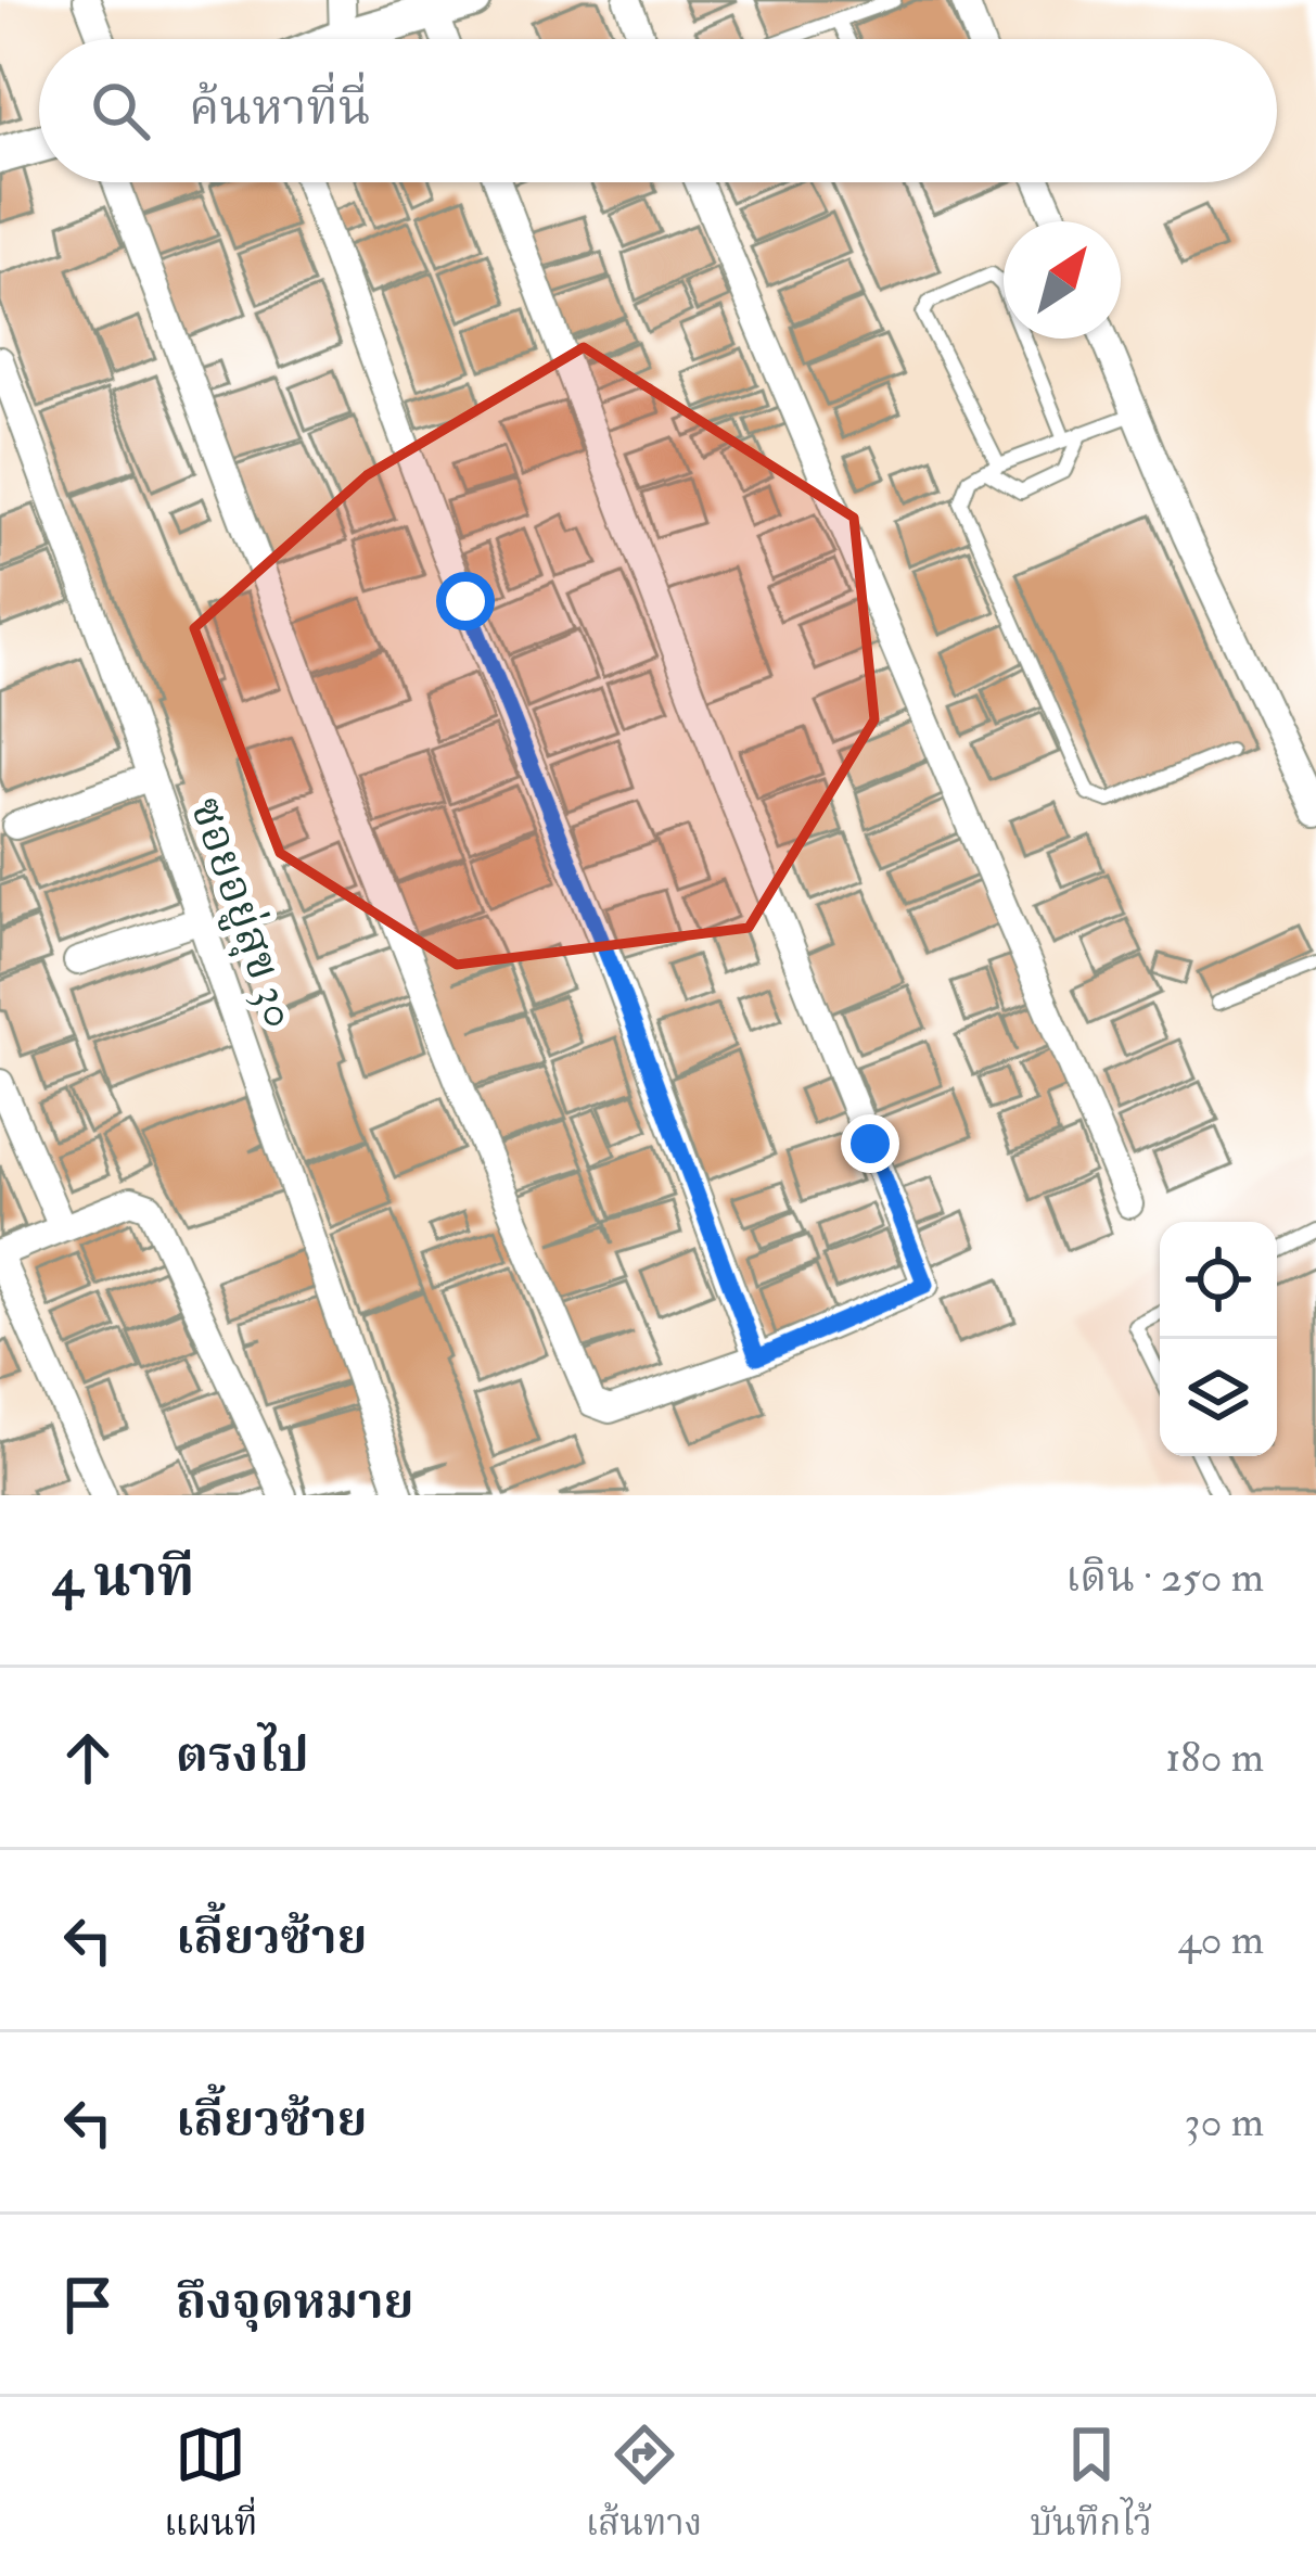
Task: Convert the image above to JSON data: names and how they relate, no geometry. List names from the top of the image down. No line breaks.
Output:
{"streets":{"street":["ซอยอยู่สุข 30"]},"north":"top right","page":{"search":"ค้นหาที่นี่","heading":["4 นาที","เดิน · 250 m"],"list":[["ตรงไป","180 m"],["เลี้ยวซ้าย","40 m"],["เลี้ยวซ้าย","30 m"],"ถึงจุดหมาย"],"nav":["แผนที่","เส้นทาง","บันทึกไว้"]}}
